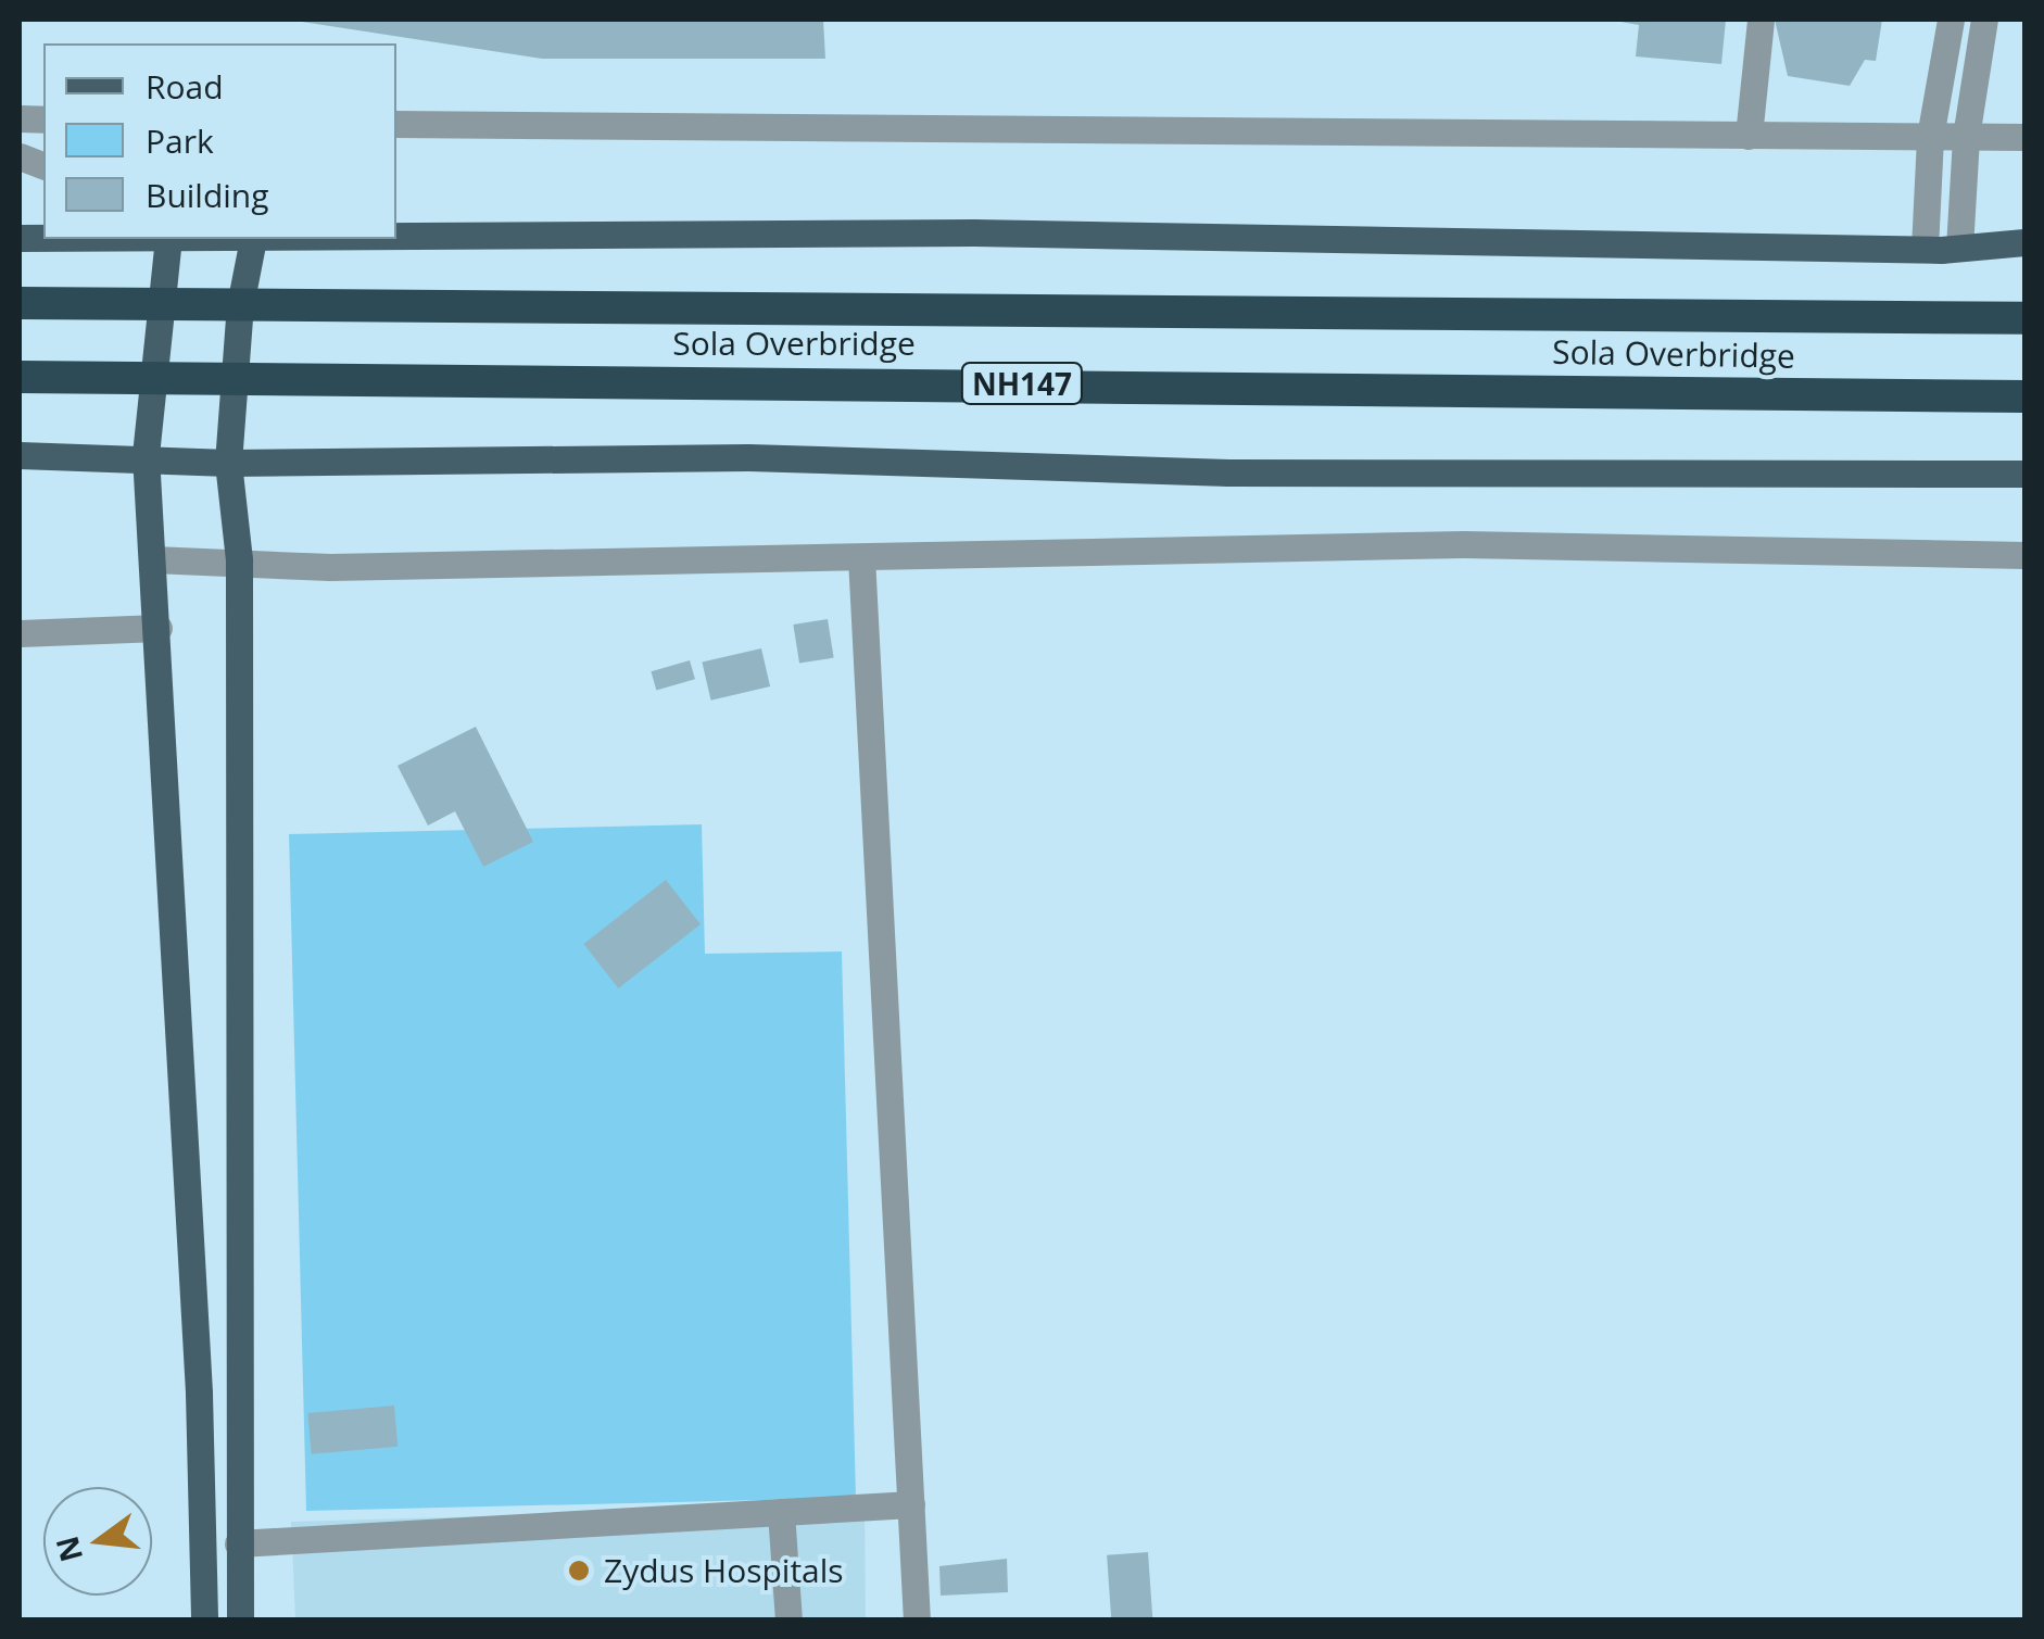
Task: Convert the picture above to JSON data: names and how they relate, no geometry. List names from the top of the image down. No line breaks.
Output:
{"streets":{"highway":["Sola Overbridge","NH147"]},"places":["Zydus Hospitals"],"legend":["Road","Park","Building"],"north":"left"}
